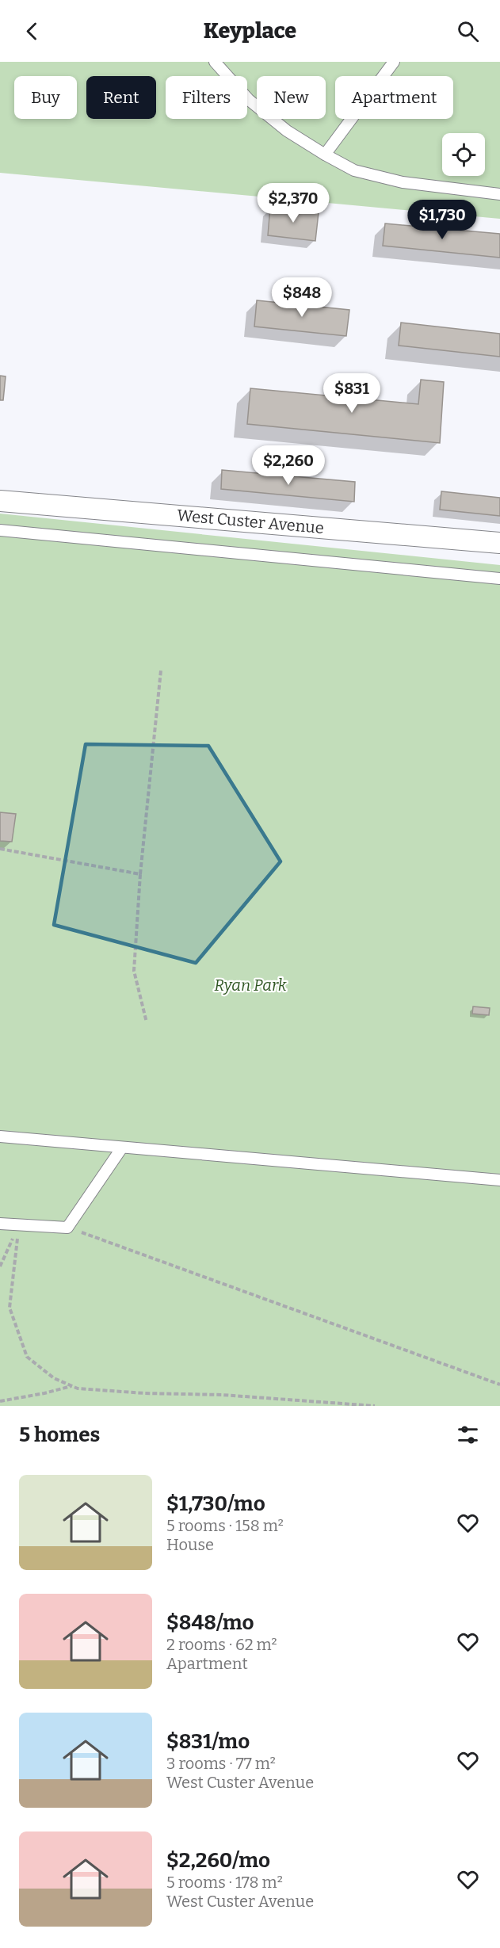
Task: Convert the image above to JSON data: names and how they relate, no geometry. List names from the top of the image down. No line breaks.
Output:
{"streets":{"street":["West Custer Avenue"]},"parks":["Ryan Park"],"page":{"header":"Keyplace","chip":["Buy","Rent","Filters","New","Apartment"],"price":["$2,370","$1,730","$848","$831","$2,260"],"heading":"5 homes","list":[{"name":"$1,730/mo","note":"5 rooms · 158 m² · House"},{"name":"$848/mo","note":"2 rooms · 62 m² · Apartment"},{"name":"$831/mo","note":"3 rooms · 77 m² · West Custer Avenue"},{"name":"$2,260/mo","note":"5 rooms · 178 m² · West Custer Avenue"}]}}
